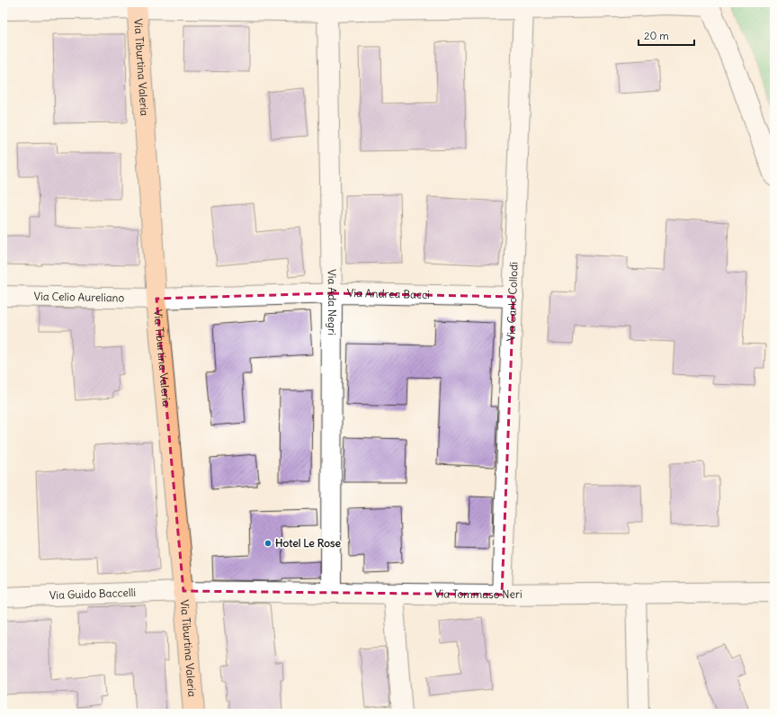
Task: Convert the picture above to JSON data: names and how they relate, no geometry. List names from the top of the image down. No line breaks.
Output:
{"streets":{"main road":["Via Tiburtina Valeria"],"street":["Via Andrea Bacci","Via Celio Aureliano","Via Ada Negri","Via Carlo Collodi","Via Tommaso Neri","Via Guido Baccelli"]},"crossings":[["Via Tiburtina Valeria","Via Andrea Bacci"],["Via Tiburtina Valeria","Via Celio Aureliano"],["Via Tiburtina Valeria","Via Tommaso Neri"],["Via Tiburtina Valeria","Via Guido Baccelli"],["Via Andrea Bacci","Via Celio Aureliano"],["Via Andrea Bacci","Via Ada Negri"],["Via Andrea Bacci","Via Carlo Collodi"],["Via Ada Negri","Via Tommaso Neri"],["Via Carlo Collodi","Via Tommaso Neri"],["Via Tommaso Neri","Via Guido Baccelli"]],"places":["Hotel Le Rose"],"scale_bar":"20 m"}
